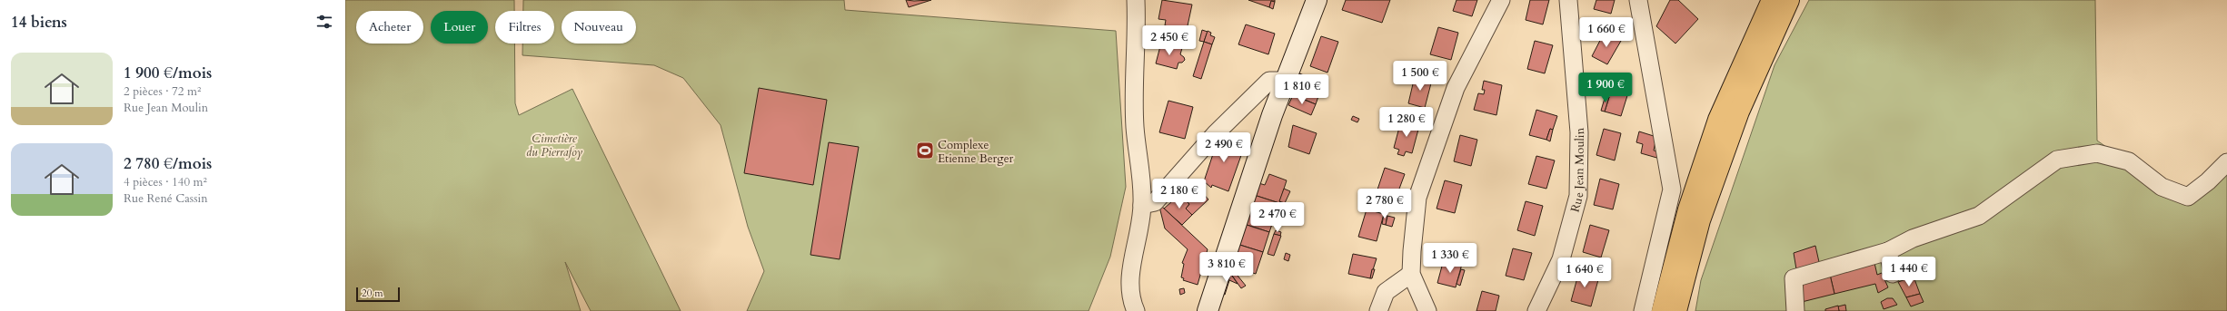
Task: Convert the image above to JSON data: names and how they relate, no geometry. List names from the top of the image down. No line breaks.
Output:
{"streets":{"street":["Rue Jean Moulin"]},"parks":["Cimetière du Pierrafoy"],"places":{"sports":["Complexe Etienne Berger"]},"scale_bar":"20 m","page":{"heading":"14 biens","chip":["Acheter","Louer","Filtres","Nouveau"],"price":["1 660 €","2 450 €","1 500 €","1 900 €","1 810 €","1 280 €","2 490 €","2 180 €","2 780 €","2 470 €","1 330 €","3 810 €","1 440 €","1 640 €"],"list":[{"name":"1 900 €/mois","note":"2 pièces · 72 m² · Rue Jean Moulin"},{"name":"2 780 €/mois","note":"4 pièces · 140 m² · Rue René Cassin"}],"scale":"20 m"}}
